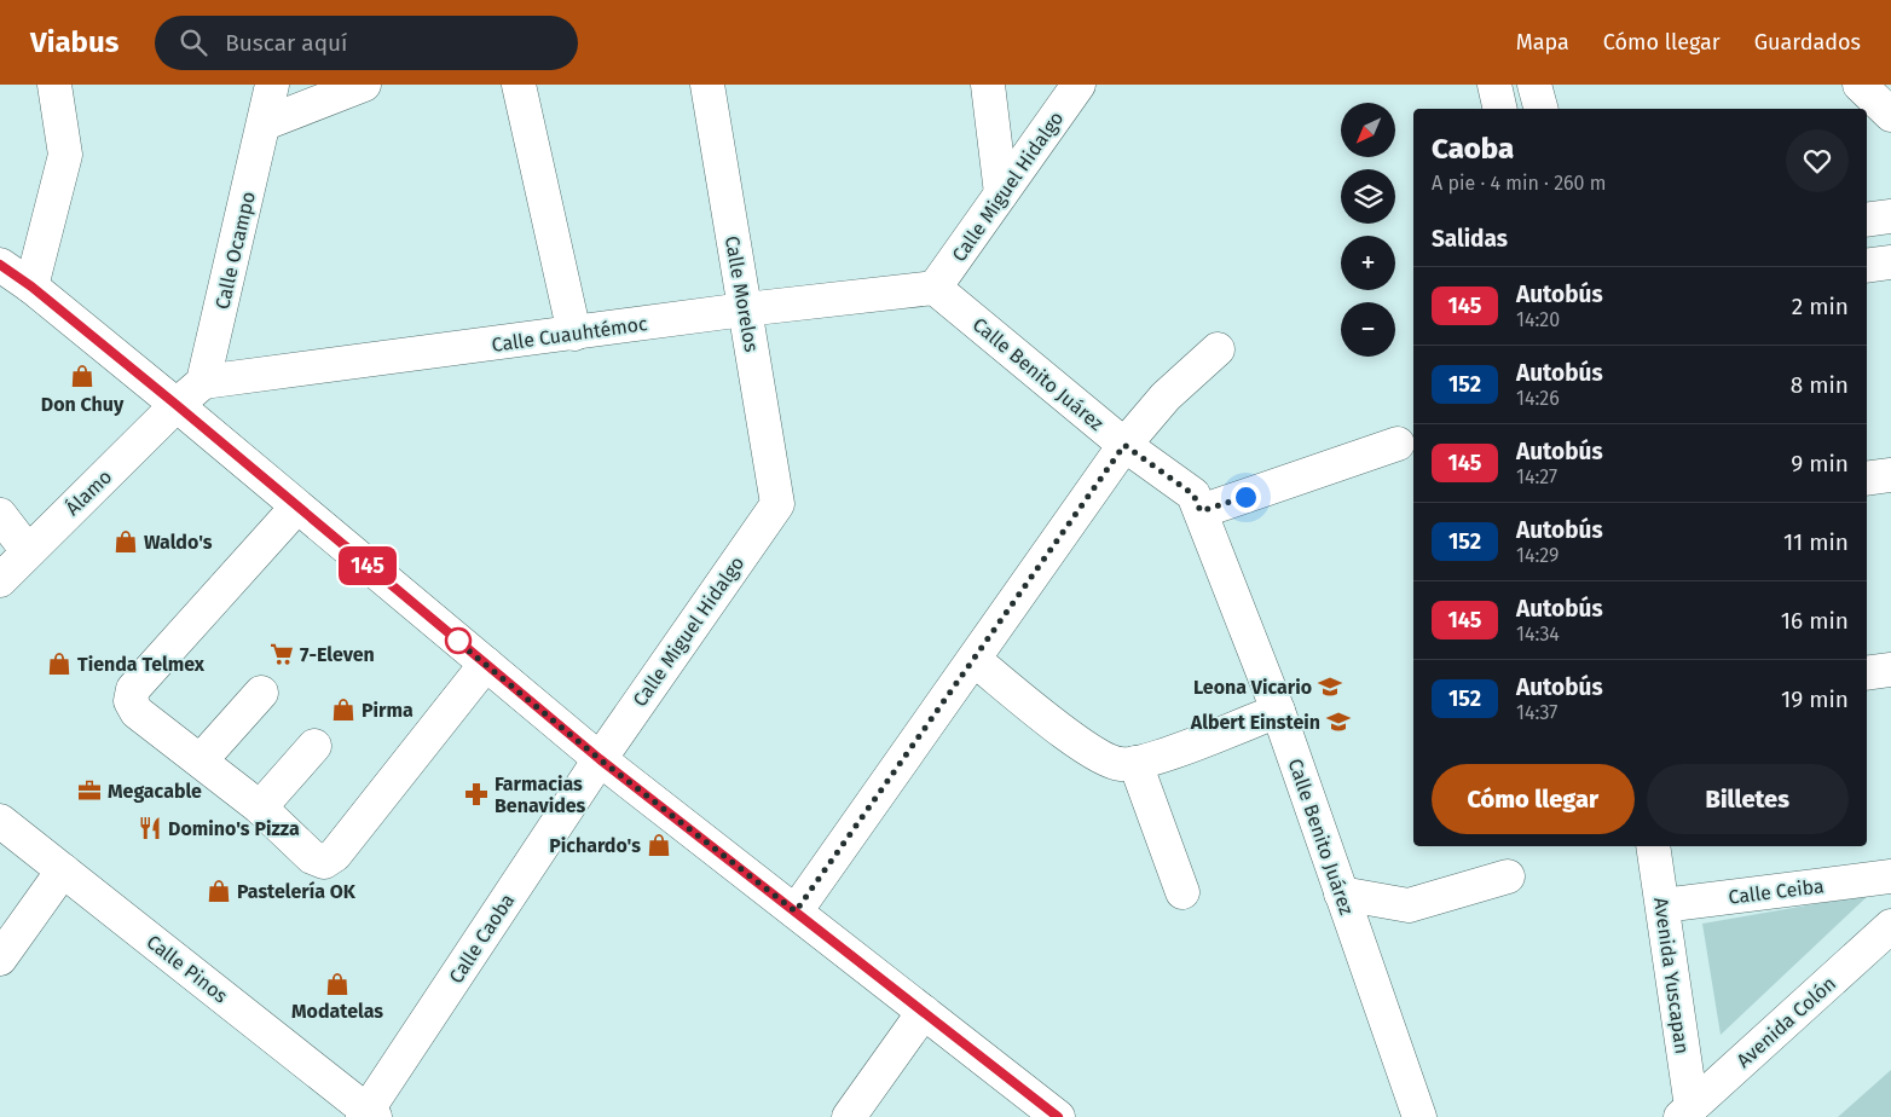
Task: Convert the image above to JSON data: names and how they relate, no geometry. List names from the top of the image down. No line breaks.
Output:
{"streets":{"street":["Calle Miguel Hidalgo","Calle Ocampo","Calle Morelos","Calle Cuauhtémoc","Calle Benito Juárez","Álamo","Calle Ceiba","Calle Caoba","Calle Pinos","Avenida Yuscapan","Avenida Colón"]},"crossings":[["Calle Miguel Hidalgo","Calle Morelos"],["Calle Miguel Hidalgo","Calle Cuauhtémoc"],["Calle Miguel Hidalgo","Calle Benito Juárez"],["Calle Miguel Hidalgo","Calle Caoba"],["Calle Ocampo","Calle Cuauhtémoc"],["Calle Morelos","Calle Cuauhtémoc"],["Calle Cuauhtémoc","Calle Benito Juárez"],["Calle Ceiba","Avenida Yuscapan"],["Calle Caoba","Calle Pinos"],["Avenida Yuscapan","Avenida Colón"]],"places":{"shop":["Don Chuy","Waldo's","Tienda Telmex","Pirma","Pichardo's","Pastelería OK","Modatelas"],"supermarket":["7-Eleven"],"school or university":["Leona Vicario","Albert Einstein"],"office":["Megacable"],"pharmacy":["Farmacias Benavides"],"restaurant":["Domino's Pizza"]},"lines":["bus line 145"],"north":"bottom left","page":{"header":"Viabus","search":"Buscar aquí","nav":["Mapa","Cómo llegar","Guardados"],"on_map":"145","map_buttons":["+","−"],"heading":[["Caoba","A pie · 4 min · 260 m"],"Salidas"],"list":[{"mark":"145","name":"Autobús","note":"14:20","value":"2 min"},{"mark":"152","name":"Autobús","note":"14:26","value":"8 min"},{"mark":"145","name":"Autobús","note":"14:27","value":"9 min"},{"mark":"152","name":"Autobús","note":"14:29","value":"11 min"},{"mark":"145","name":"Autobús","note":"14:34","value":"16 min"},{"mark":"152","name":"Autobús","note":"14:37","value":"19 min"}],"buttons":["Cómo llegar","Billetes"]}}
